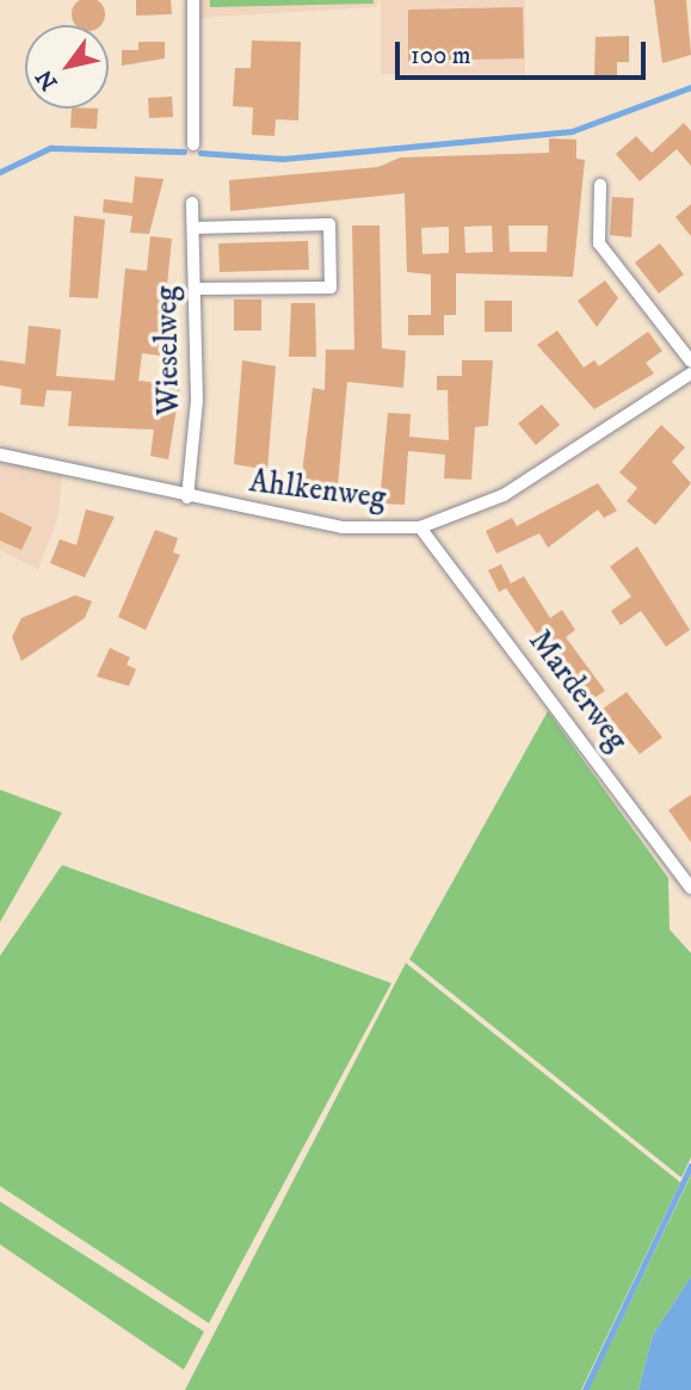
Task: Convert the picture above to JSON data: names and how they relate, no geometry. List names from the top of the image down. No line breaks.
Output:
{"streets":{"street":["Wieselweg","Ahlkenweg","Marderweg"]},"crossings":[["Wieselweg","Ahlkenweg"],["Ahlkenweg","Marderweg"]],"scale_bar":"100 m","north":"bottom left"}
